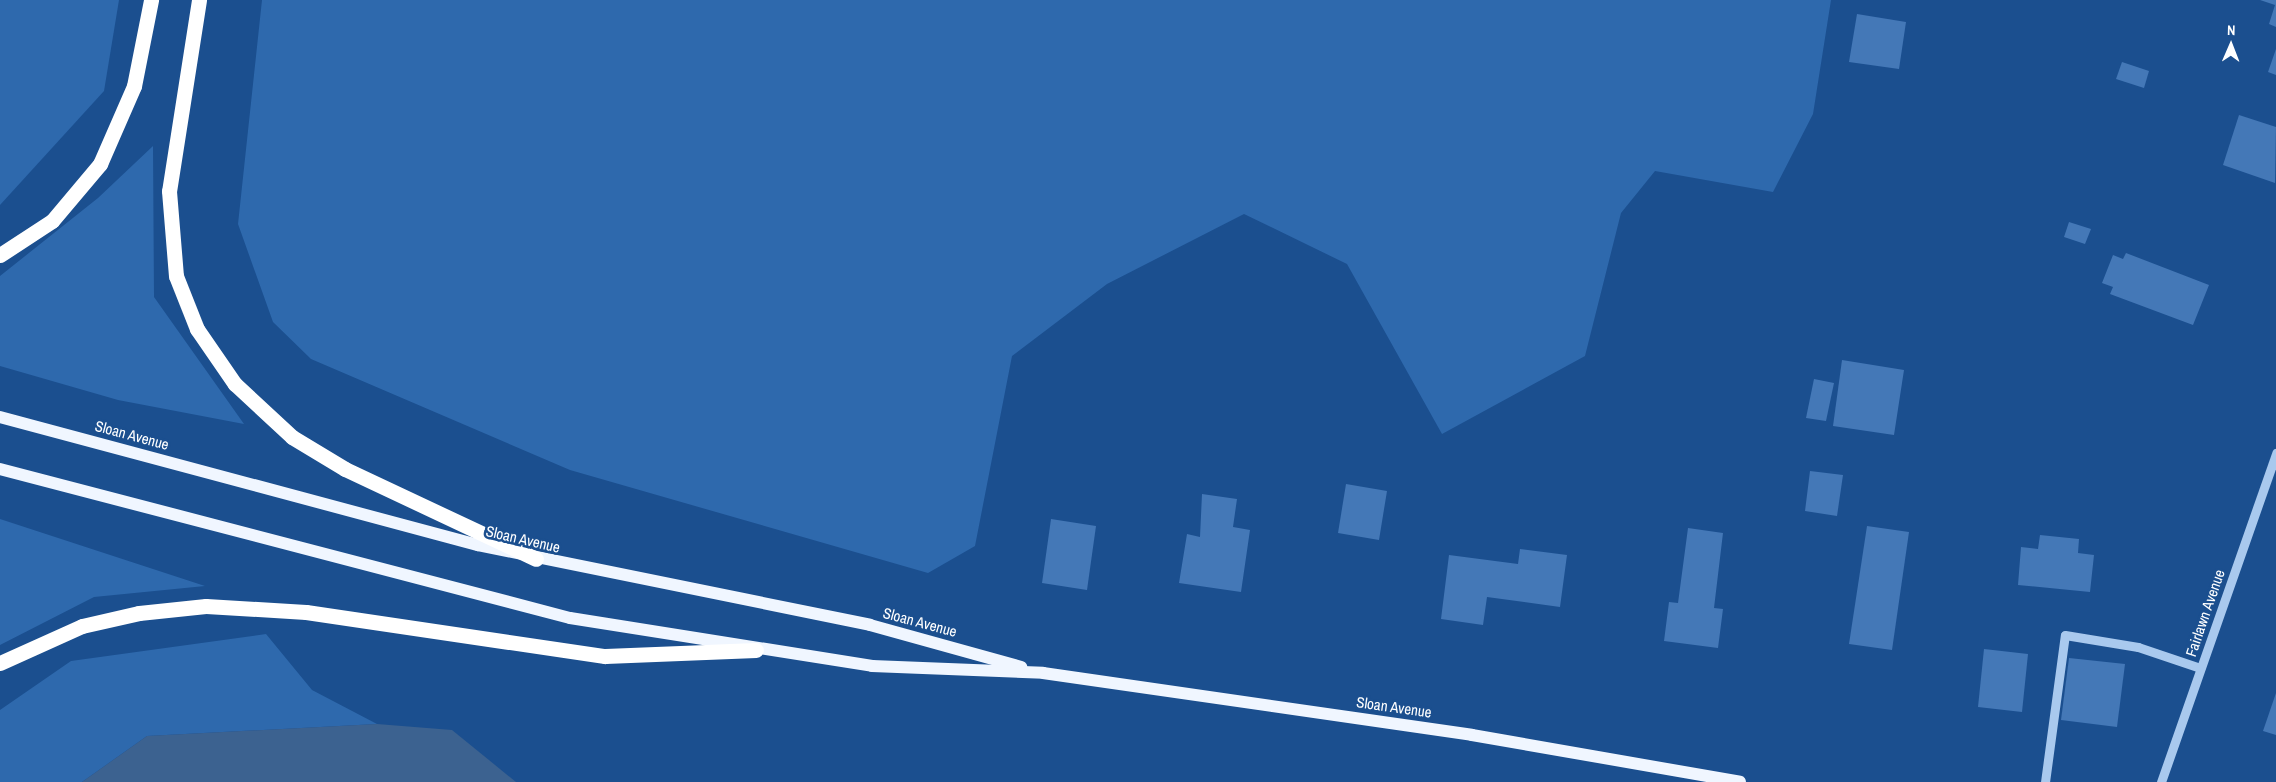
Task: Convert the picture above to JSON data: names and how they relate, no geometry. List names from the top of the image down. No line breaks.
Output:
{"streets":{"main road":["Sloan Avenue"],"street":["Fairlawn Avenue"]},"north":"top"}
